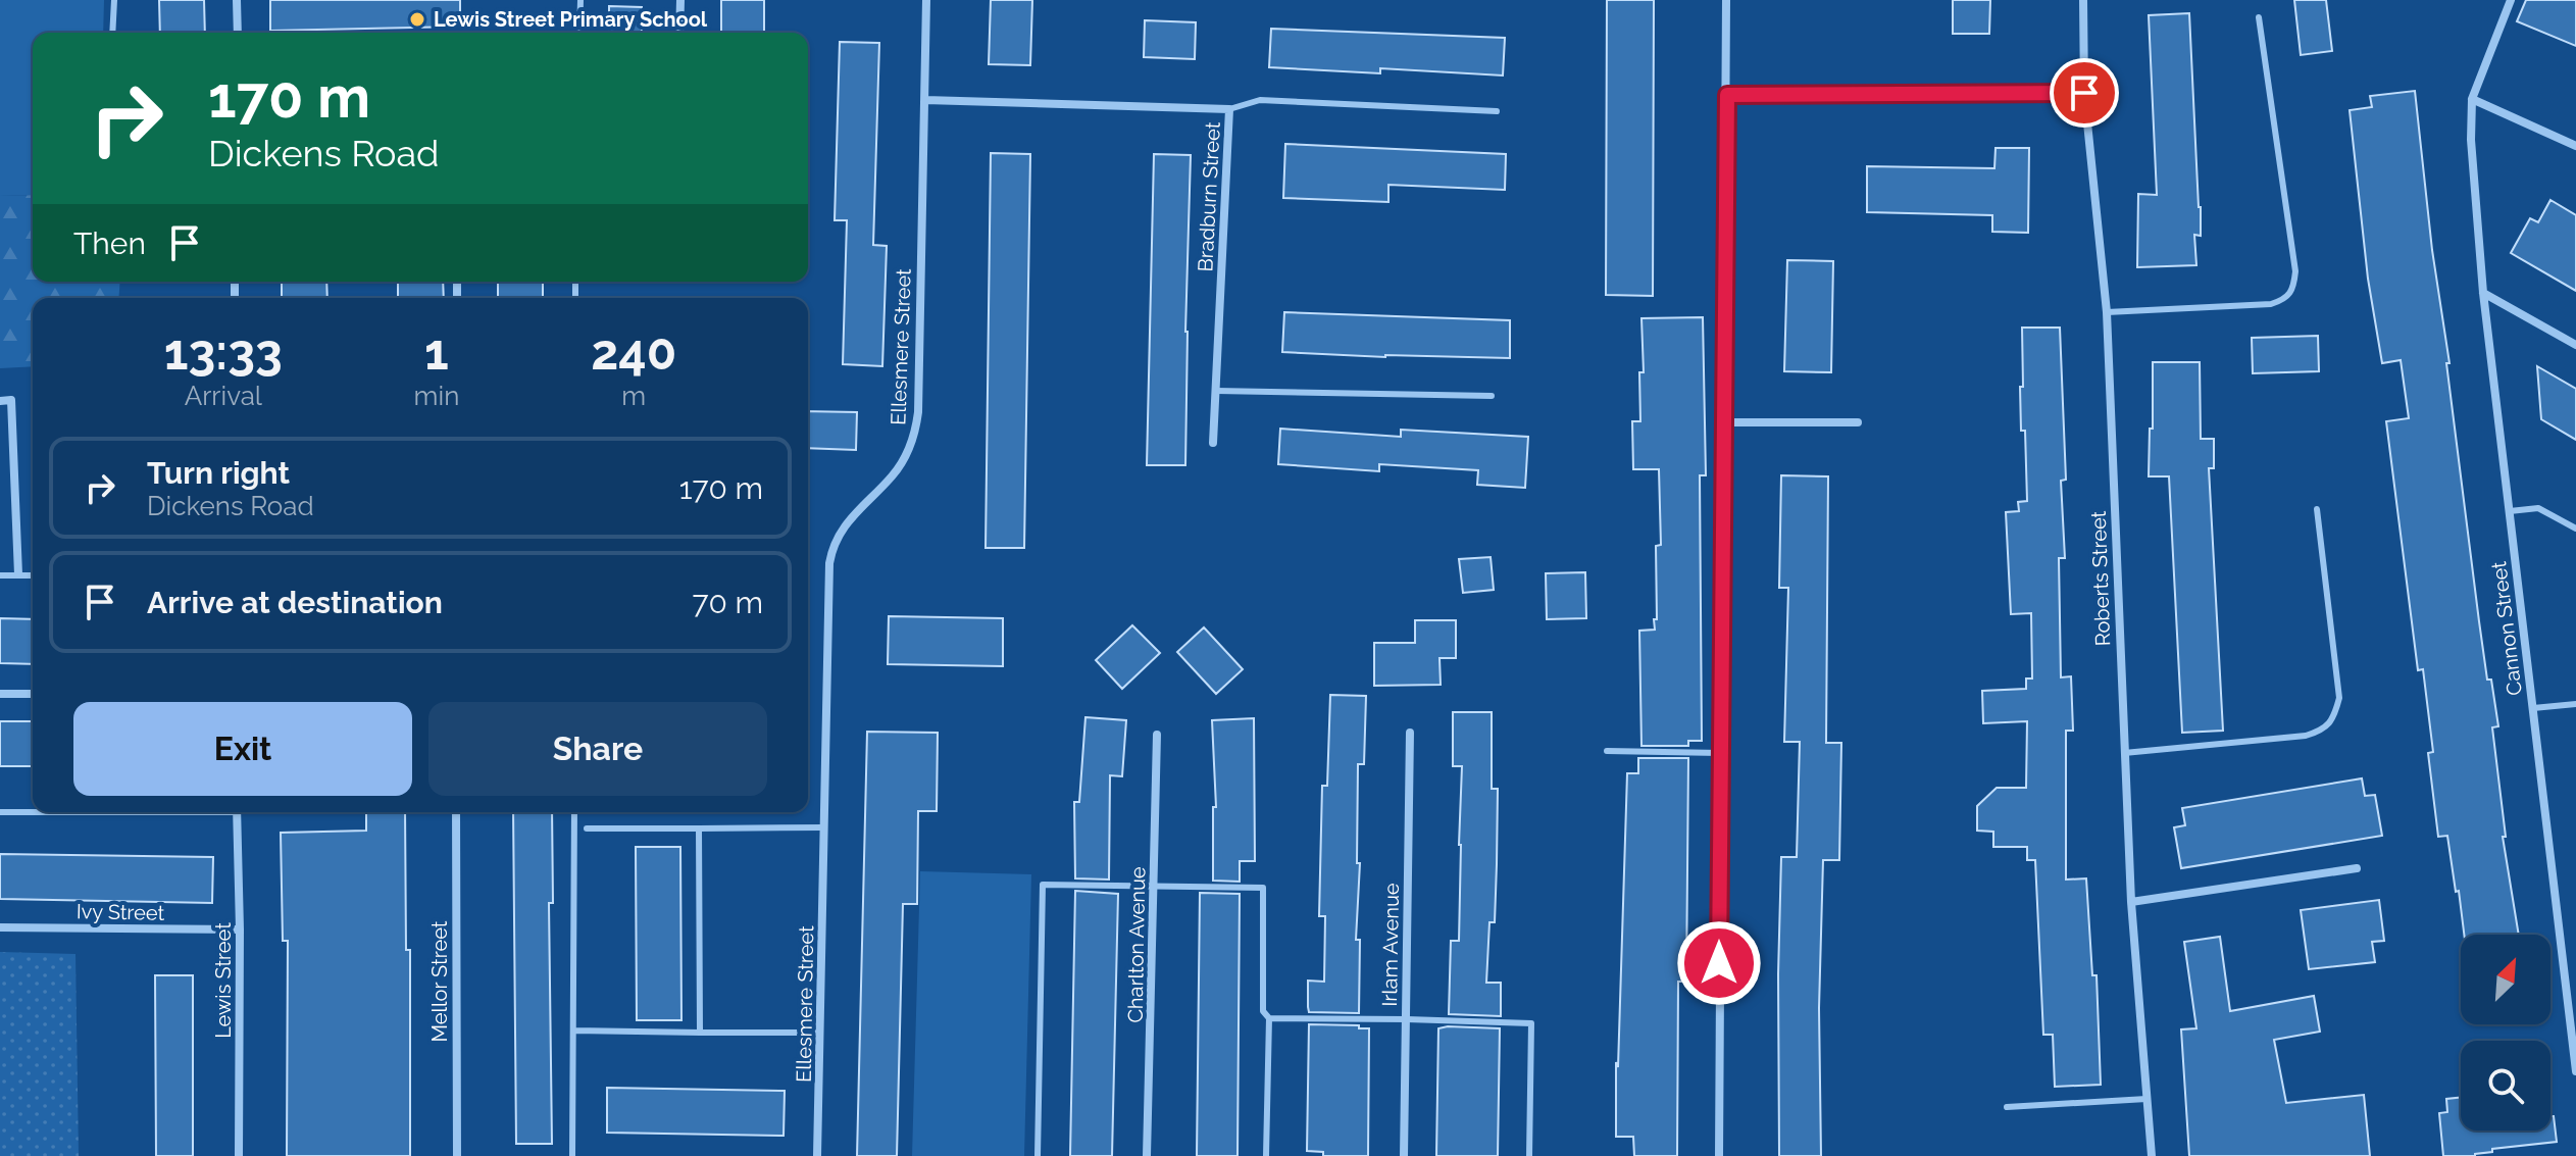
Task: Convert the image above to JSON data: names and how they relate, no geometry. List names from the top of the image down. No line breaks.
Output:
{"streets":{"street":["Bradburn Street","Ellesmere Street","Roberts Street","Cannon Street","Ivy Street","Charlton Avenue","Irlam Avenue","Lewis Street","Mellor Street"]},"crossings":[["Bradburn Street","Ellesmere Street"],["Ivy Street","Lewis Street"]],"places":["Lewis Street Primary School"],"north":"top right","page":{"turn":["170 m","Dickens Road"],"then":"Then","eta":["13:33","Arrival","1","min","240","m"],"list":[{"name":"Turn right","note":"Dickens Road","value":"170 m"},{"name":"Arrive at destination","value":"70 m"}],"buttons":["Exit","Share"]}}
